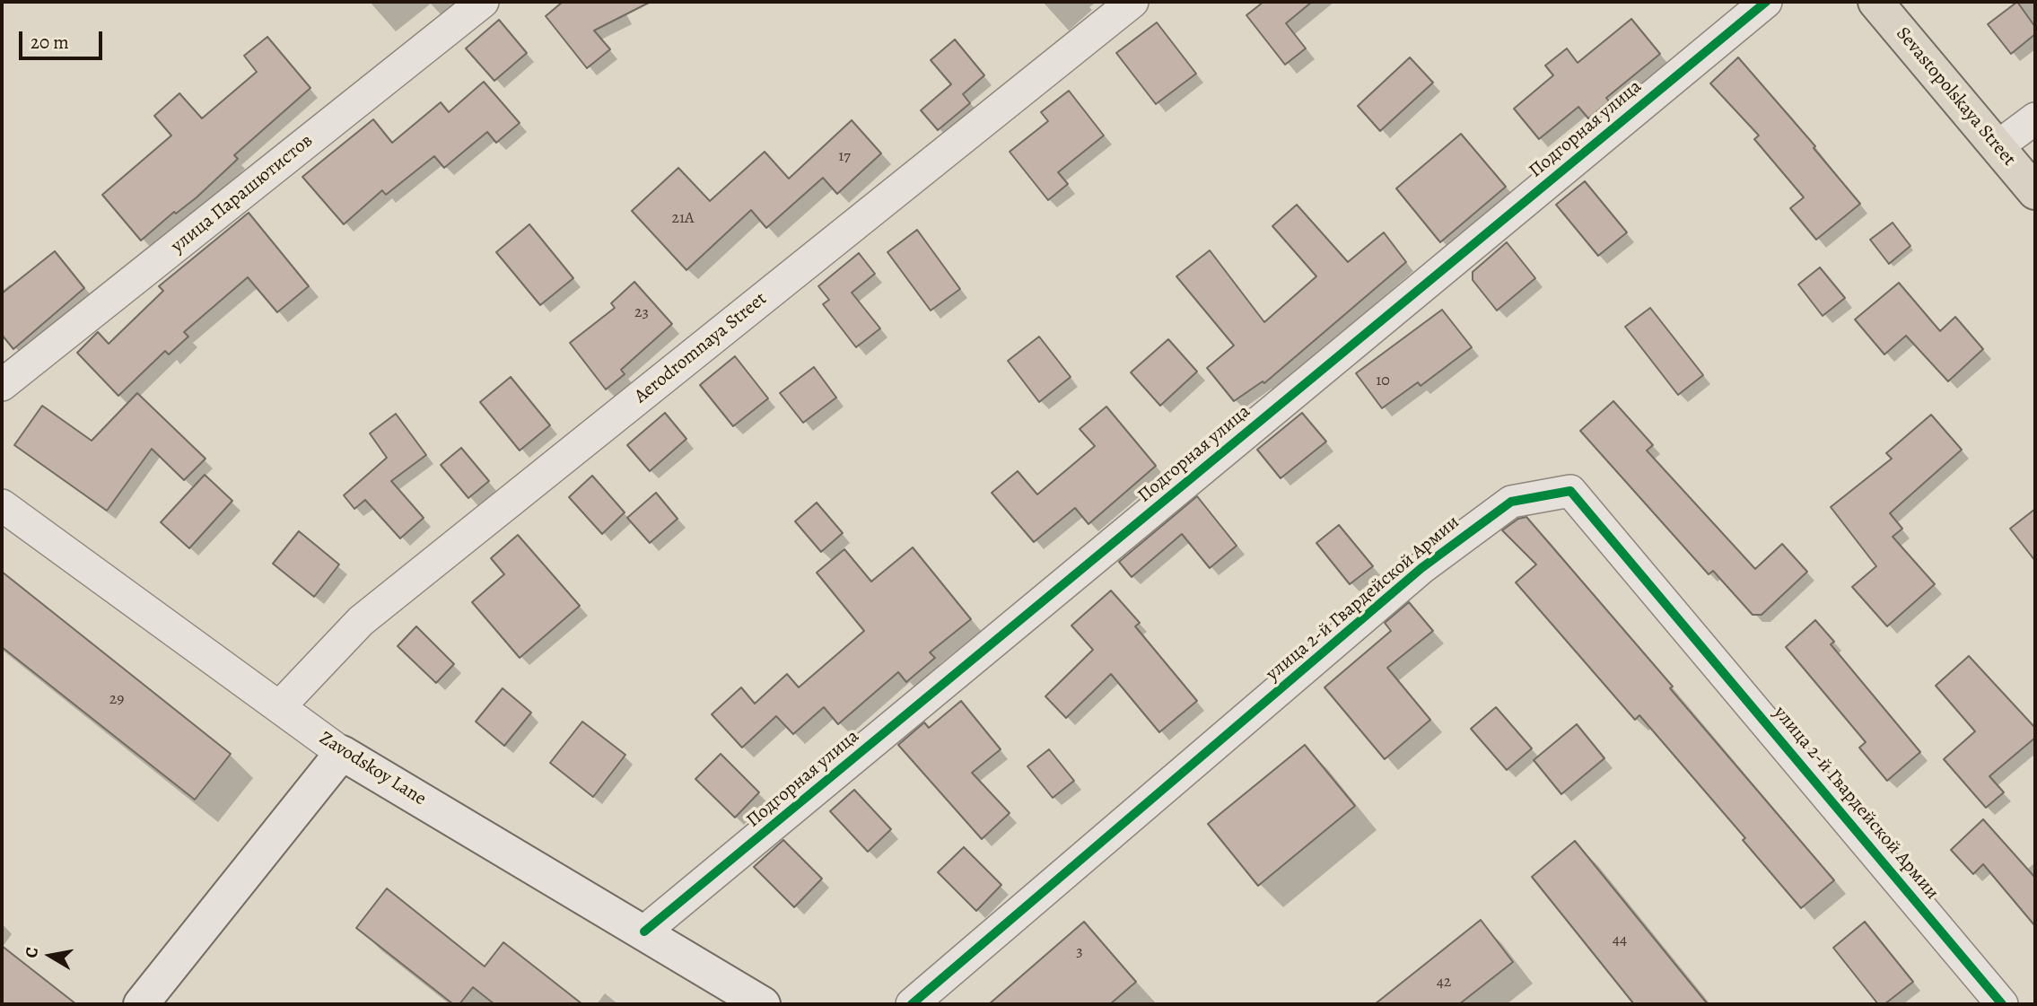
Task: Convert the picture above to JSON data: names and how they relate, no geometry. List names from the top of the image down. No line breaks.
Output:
{"streets":{"main road":["Sevastopolskaya Street"],"street":["Подгорная улица","улица Парашютистов","Aerodromnaya Street","улица 2-й Гвардейской Армии","Zavodskoy Lane"]},"crossings":[["Подгорная улица","Zavodskoy Lane"],["Aerodromnaya Street","Zavodskoy Lane"]],"house_numbers":["17","21А","23","10","29","44","3","42"],"scale_bar":"20 m","north":"left"}
